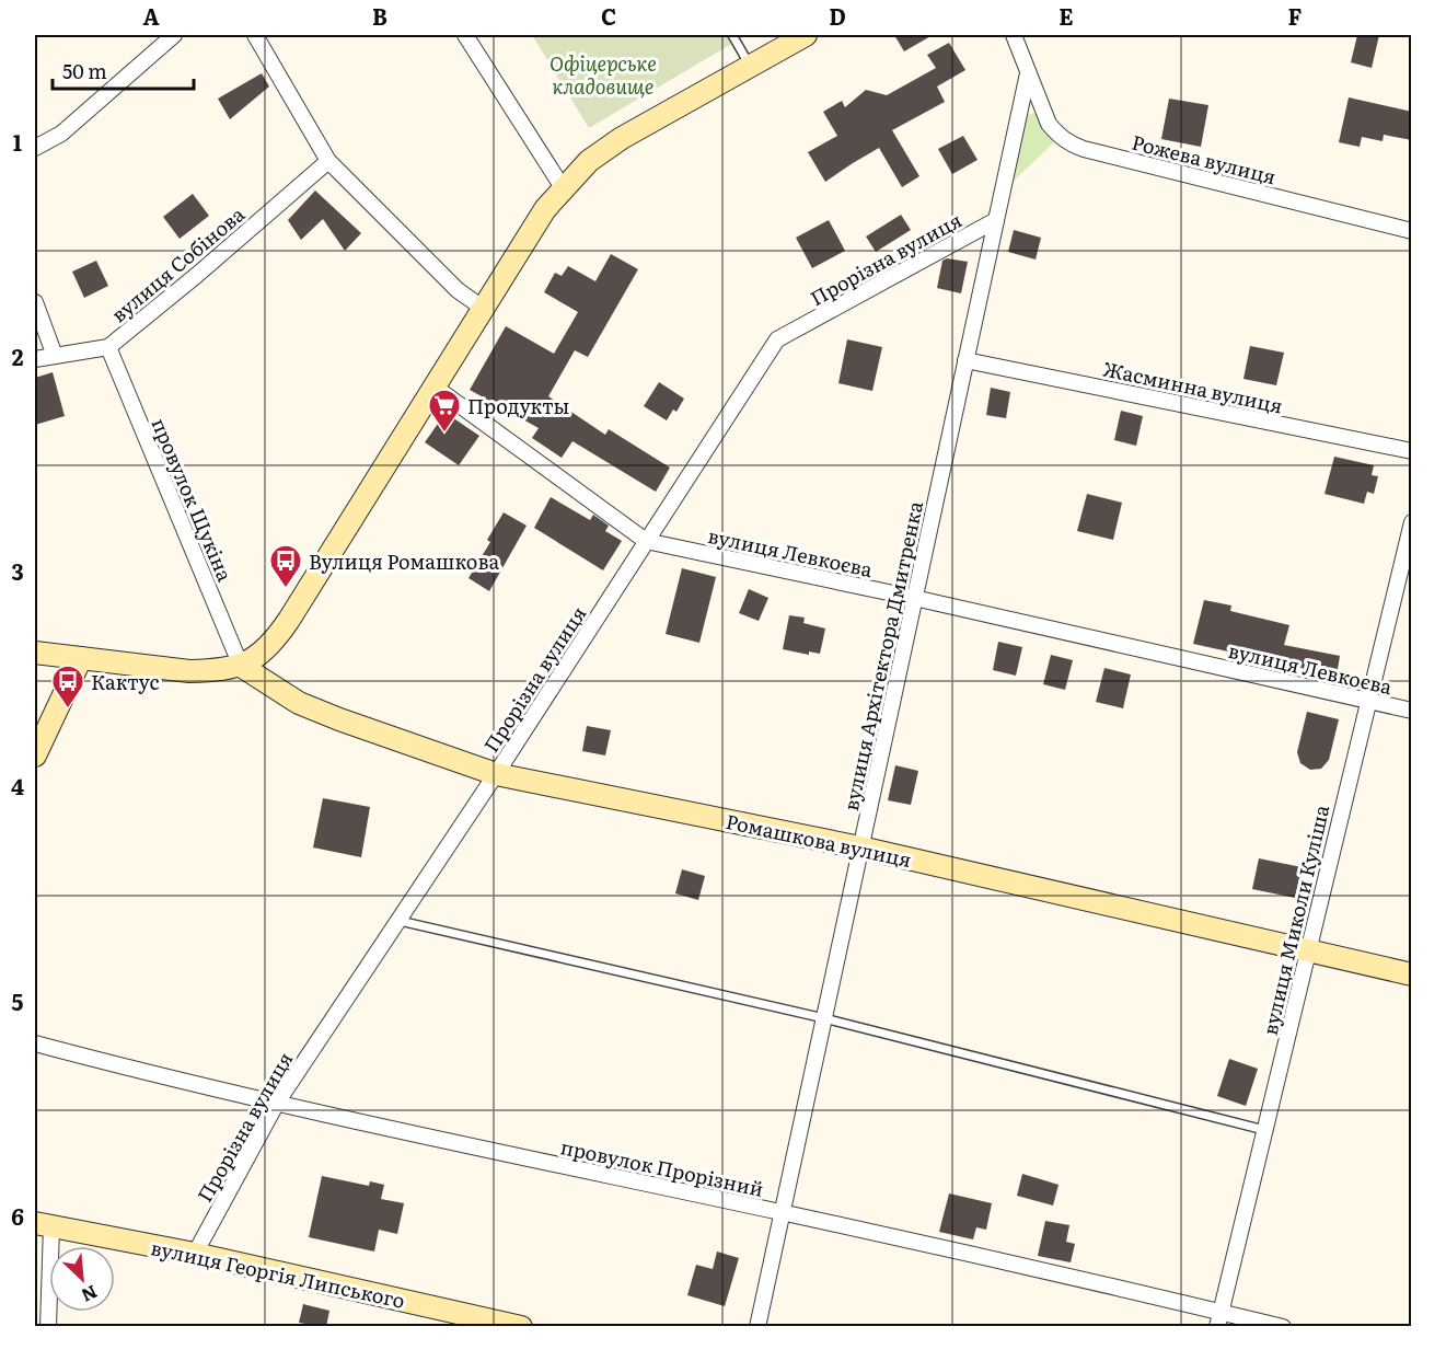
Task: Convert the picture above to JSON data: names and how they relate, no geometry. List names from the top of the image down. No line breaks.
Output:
{"streets":{"street":["Рожева вулиця","Прорізна вулиця","вулиця Собінова","Жасминна вулиця","провулок Щукіна","вулиця Левкоєва","вулиця Архітектора Дмитренка","Ромашкова вулиця","вулиця Миколи Куліша","провулок Прорізний","вулиця Георгія Липського"]},"crossings":[["Рожева вулиця","вулиця Архітектора Дмитренка"],["Прорізна вулиця","вулиця Левкоєва"],["Прорізна вулиця","вулиця Архітектора Дмитренка"],["Прорізна вулиця","Ромашкова вулиця"],["Прорізна вулиця","провулок Прорізний"],["Прорізна вулиця","вулиця Георгія Липського"],["вулиця Собінова","провулок Щукіна"],["Жасминна вулиця","вулиця Архітектора Дмитренка"],["провулок Щукіна","Ромашкова вулиця"],["вулиця Левкоєва","вулиця Архітектора Дмитренка"],["вулиця Левкоєва","вулиця Миколи Куліша"],["вулиця Архітектора Дмитренка","Ромашкова вулиця"],["вулиця Архітектора Дмитренка","провулок Прорізний"],["Ромашкова вулиця","вулиця Миколи Куліша"],["вулиця Миколи Куліша","провулок Прорізний"]],"parks":["Офіцерське кладовище"],"places":{"supermarket":["Продукты"],"bus stop":["Вулиця Ромашкова","Кактус"]},"scale_bar":"50 m","north":"bottom right","grid":{"columns":["A","B","C","D","E","F"],"rows":["1","2","3","4","5","6"]}}
